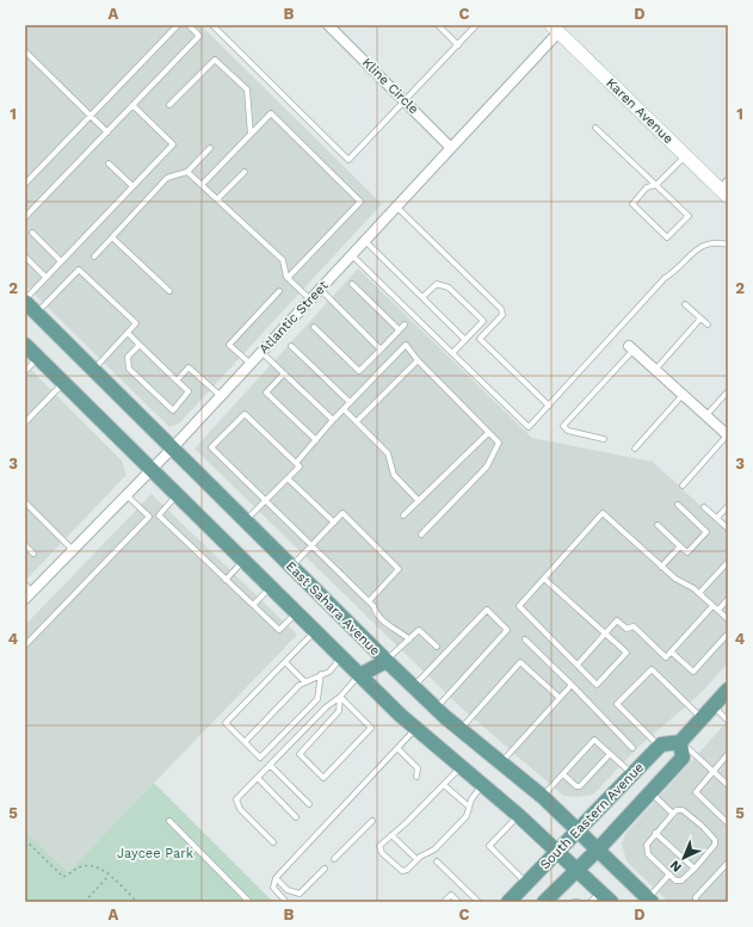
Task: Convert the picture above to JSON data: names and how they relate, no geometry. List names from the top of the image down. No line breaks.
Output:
{"streets":{"main road":["East Sahara Avenue","South Eastern Avenue"],"street":["Kline Circle","Karen Avenue","Atlantic Street"]},"crossings":[["Kline Circle","Atlantic Street"],["Karen Avenue","Atlantic Street"],["Atlantic Street","East Sahara Avenue"],["East Sahara Avenue","South Eastern Avenue"]],"parks":["Jaycee Park"],"north":"bottom left","grid":{"columns":["A","B","C","D"],"rows":["1","2","3","4","5"]}}
